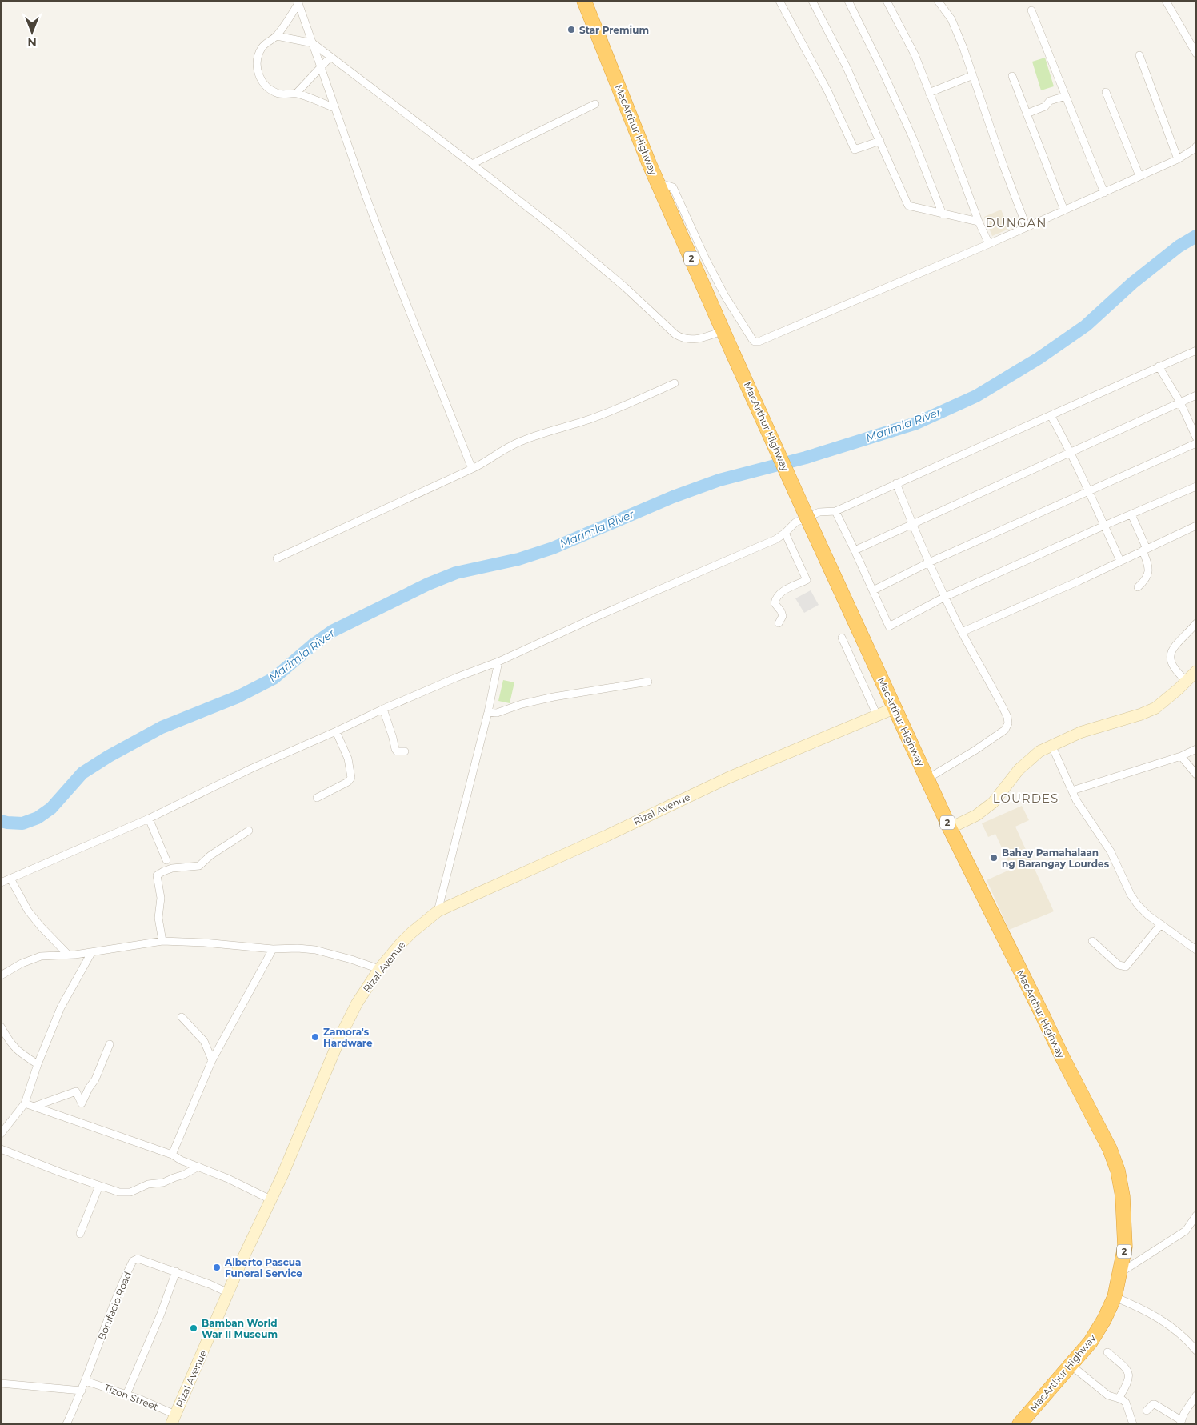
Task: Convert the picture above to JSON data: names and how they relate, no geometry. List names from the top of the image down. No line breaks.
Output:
{"streets":{"highway":["MacArthur Highway","2"],"street":["Rizal Avenue","Bonifacio Road","Tizon Street"]},"crossings":[["MacArthur Highway","Rizal Avenue"],["Rizal Avenue","Bonifacio Road"],["Rizal Avenue","Tizon Street"],["Bonifacio Road","Tizon Street"]],"districts":["DUNGAN","LOURDES"],"water":["Marimla River"],"places":["Star Premium","Bahay Pamahalaan ng Barangay Lourdes","Zamora's Hardware","Alberto Pascua Funeral Service","Bamban World War II Museum"],"north":"bottom"}
